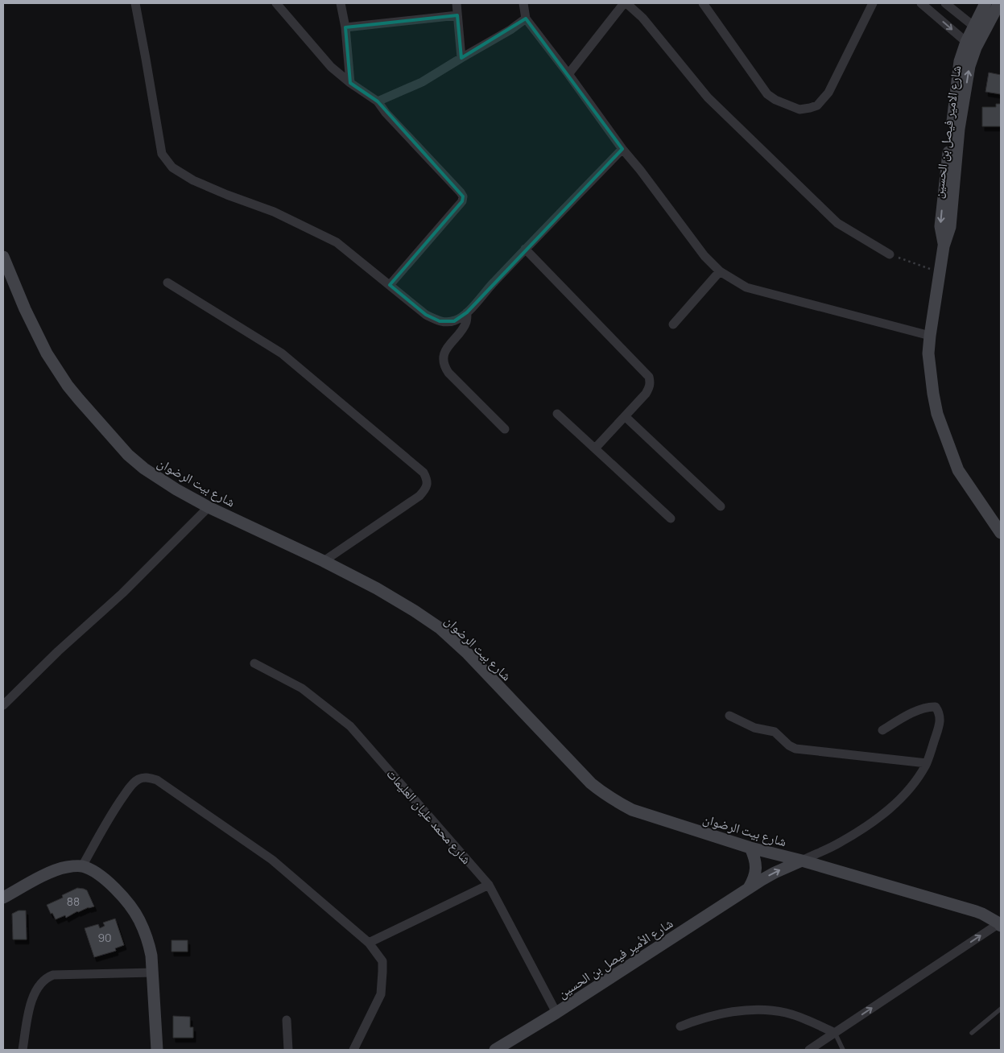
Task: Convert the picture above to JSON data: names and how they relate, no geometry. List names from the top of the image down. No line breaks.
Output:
{"streets":{"street":["شارع الامير فيصل بن الحسين","شارع بيت الرضوان","شارع محمد عليان العليمات","شارع الأمير فيصل بن الحسين"]},"crossings":[["شارع بيت الرضوان","شارع الأمير فيصل بن الحسين"],["شارع محمد عليان العليمات","شارع الأمير فيصل بن الحسين"]],"house_numbers":["88","90"]}
